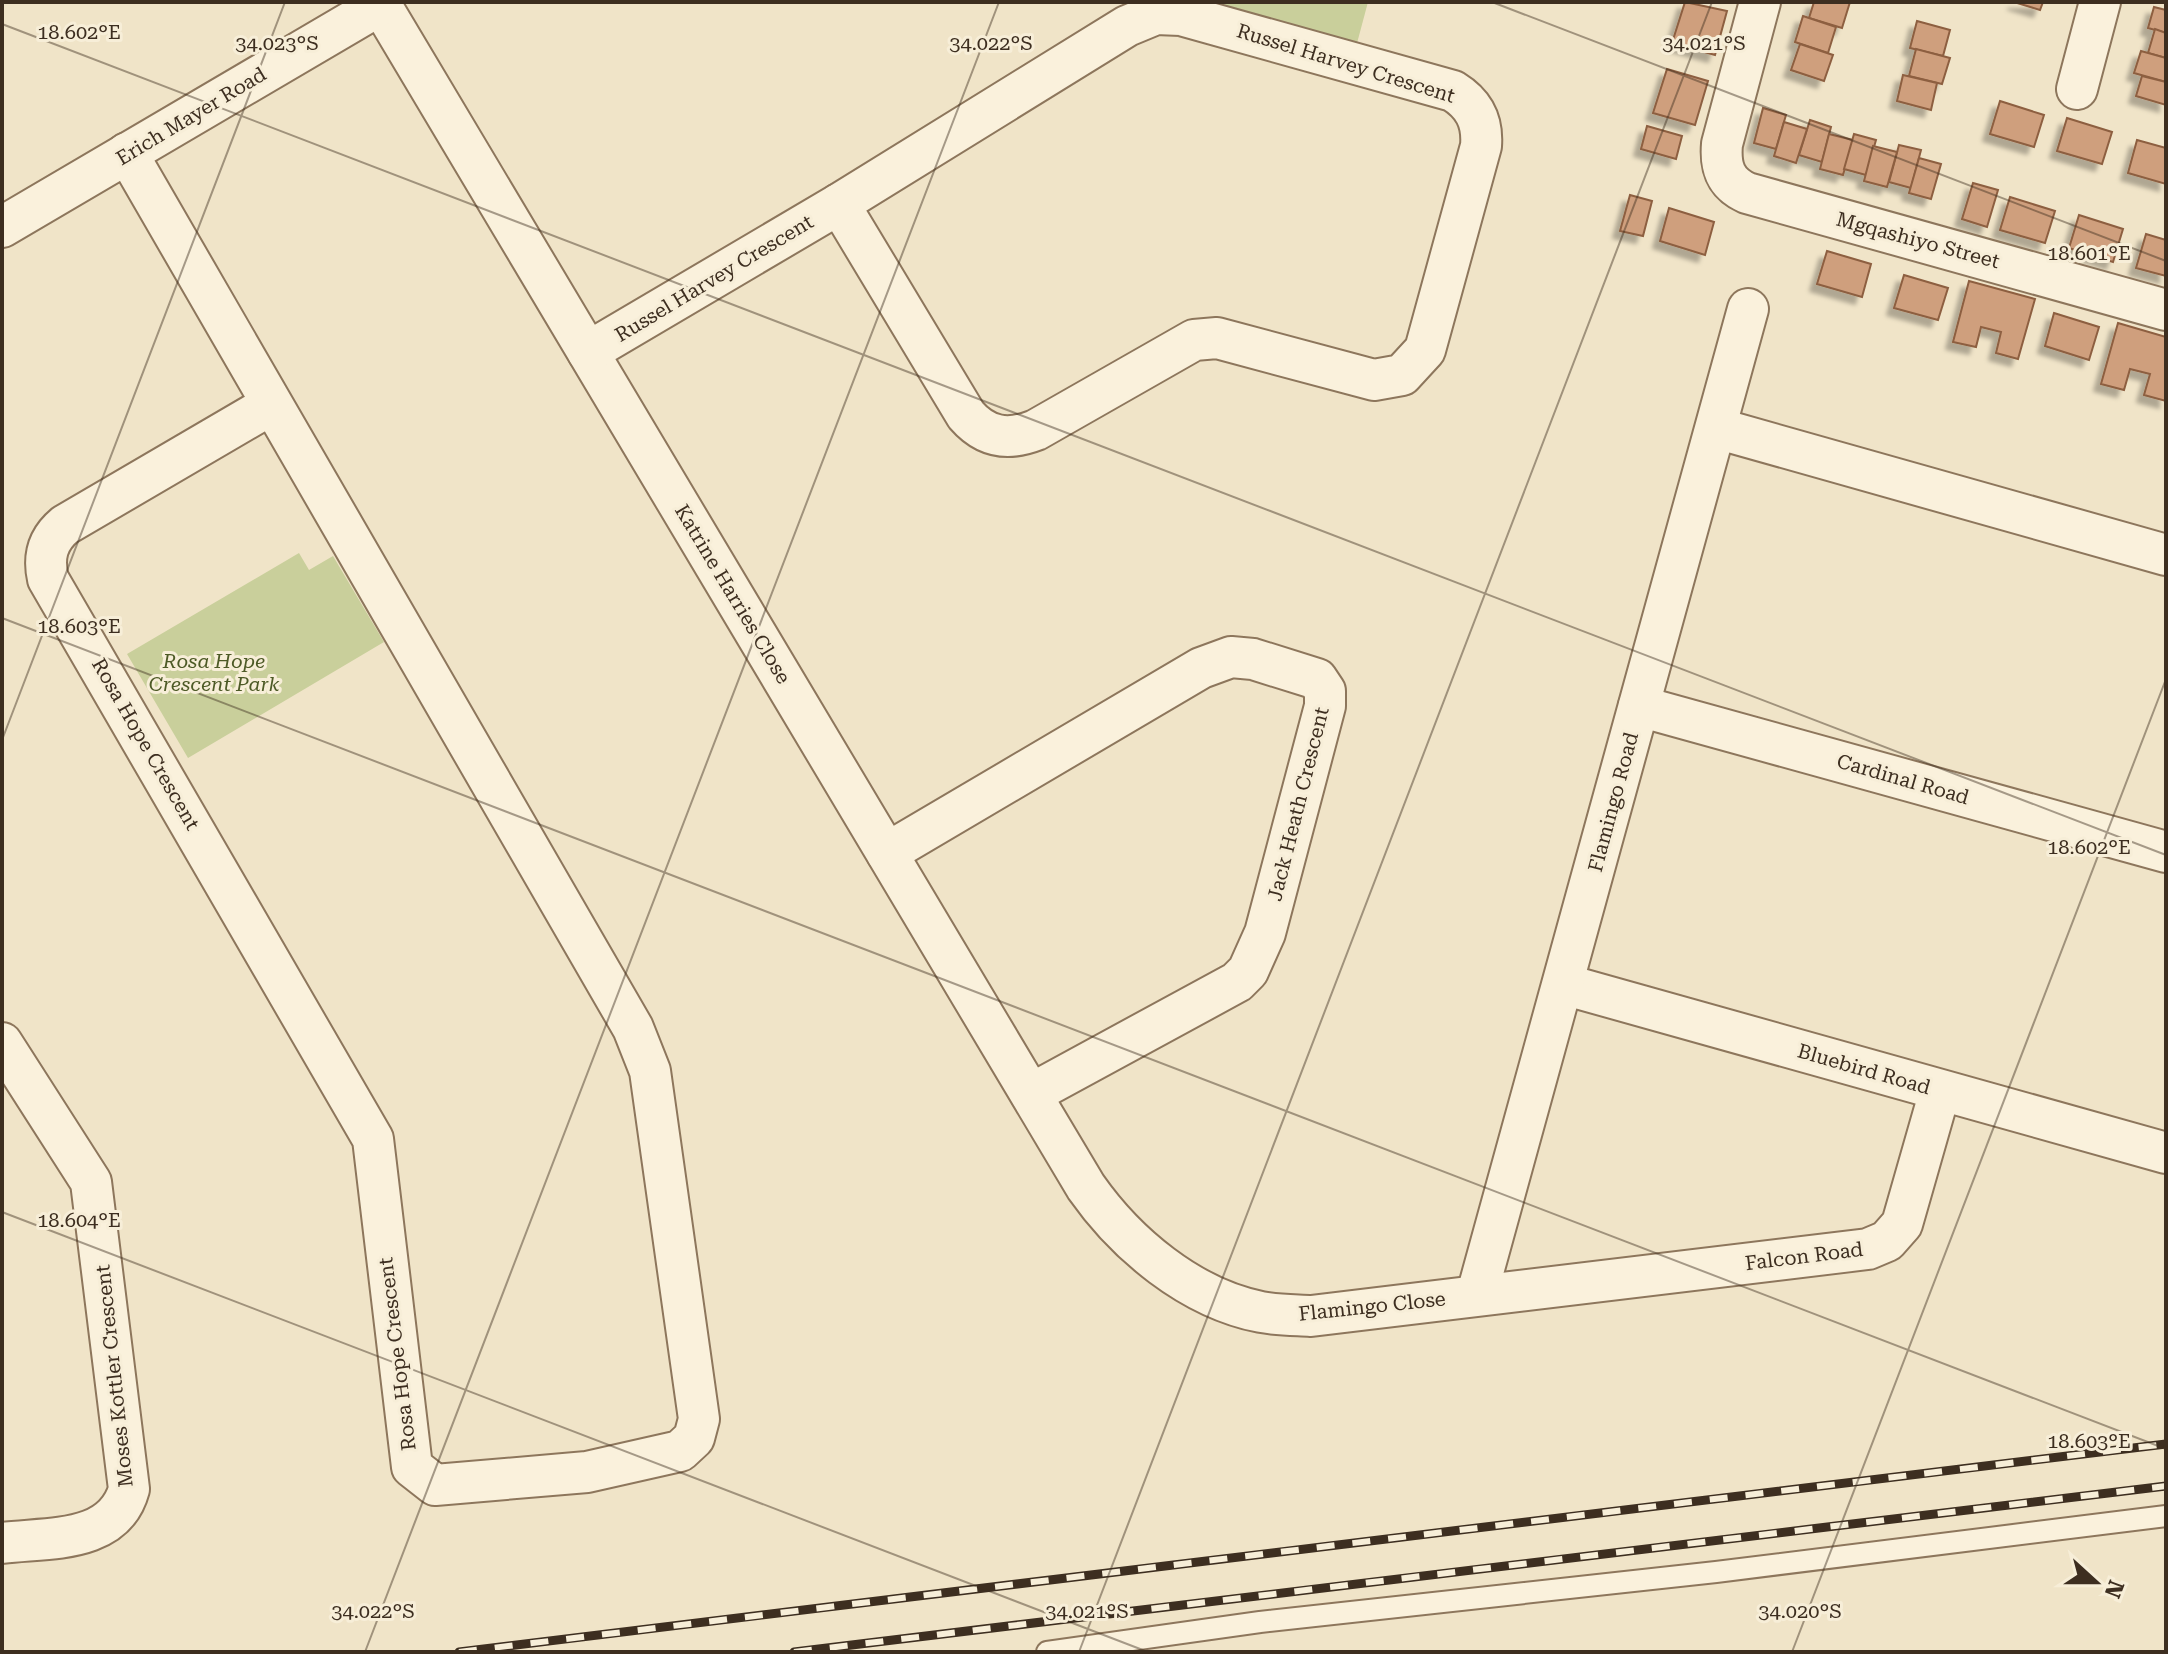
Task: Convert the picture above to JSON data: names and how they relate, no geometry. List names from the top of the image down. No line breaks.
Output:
{"streets":{"street":["Russel Harvey Crescent","Erich Mayer Road","Mgqashiyo Street","Katrine Harries Close","Rosa Hope Crescent","Cardinal Road","Flamingo Road","Jack Heath Crescent","Bluebird Road","Falcon Road","Flamingo Close","Moses Kottler Crescent"]},"crossings":[["Russel Harvey Crescent","Katrine Harries Close"],["Erich Mayer Road","Katrine Harries Close"],["Erich Mayer Road","Rosa Hope Crescent"],["Katrine Harries Close","Jack Heath Crescent"],["Katrine Harries Close","Flamingo Close"],["Cardinal Road","Flamingo Road"],["Flamingo Road","Bluebird Road"],["Flamingo Road","Flamingo Close"],["Bluebird Road","Falcon Road"],["Falcon Road","Flamingo Close"]],"parks":["Rosa Hope Crescent Park"],"north":"right","coordinates":["18.602°E","34.023°S","34.022°S","34.021°S","18.601°E","18.603°E","18.604°E","34.020°S"]}
